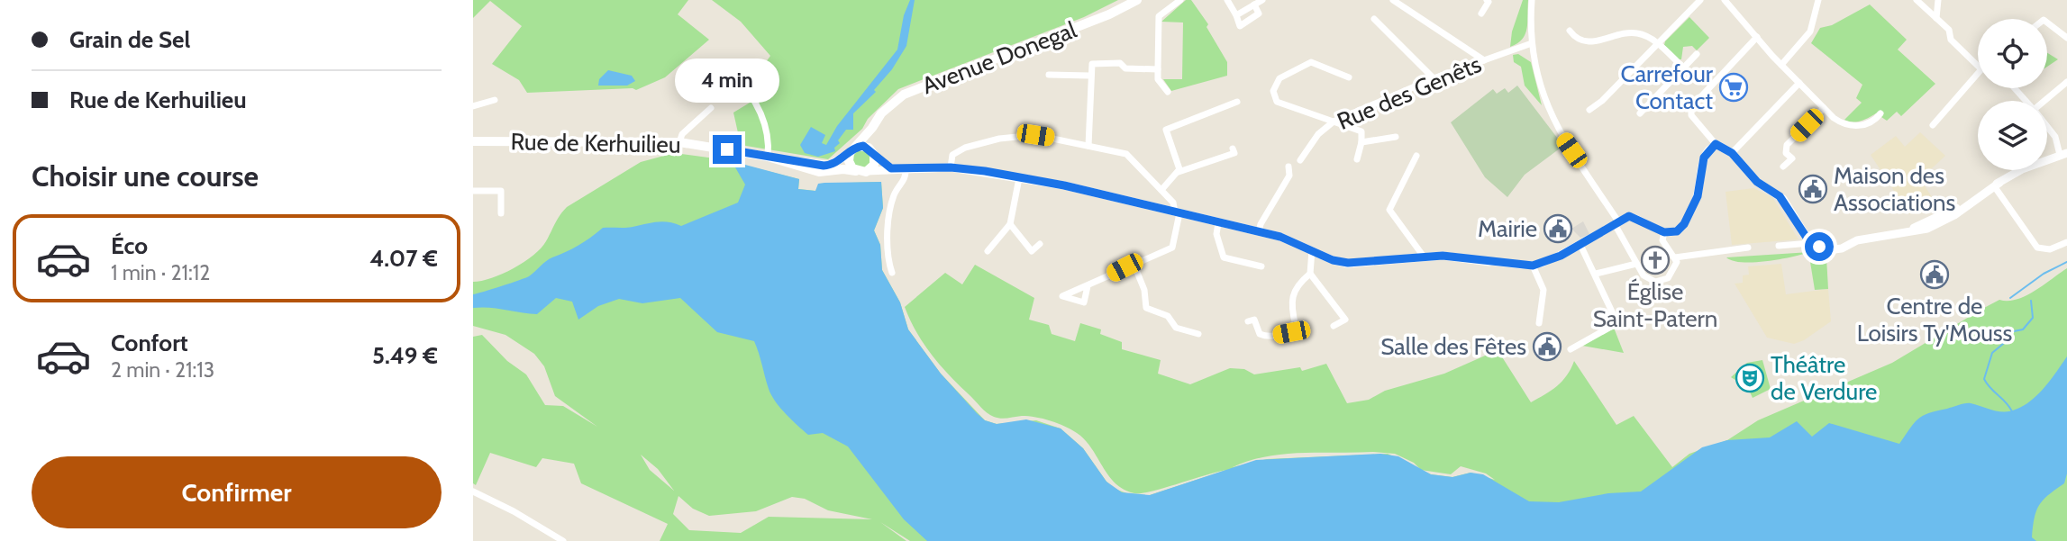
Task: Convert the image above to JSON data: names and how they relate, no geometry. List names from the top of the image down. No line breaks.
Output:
{"streets":{"main road":["Avenue Donegal","Rue de Kerhuilieu"],"street":["Rue des Genêts"]},"crossings":[["Avenue Donegal","Rue de Kerhuilieu"]],"places":{"supermarket":["Carrefour Contact"],"public building":["Maison des Associations","Mairie","Centre de Loisirs Ty'Mouss","Salle des Fêtes"],"church":["Église Saint-Patern"],"theatre":["Théâtre de Verdure"]},"page":{"banner":["Grain de Sel","Rue de Kerhuilieu"],"bubble":"4 min","heading":"Choisir une course","list":[{"name":"Éco","note":"1 min · 21:12","value":"4.07 €"},{"name":"Confort","note":"2 min · 21:13","value":"5.49 €"}],"buttons":"Confirmer"}}
